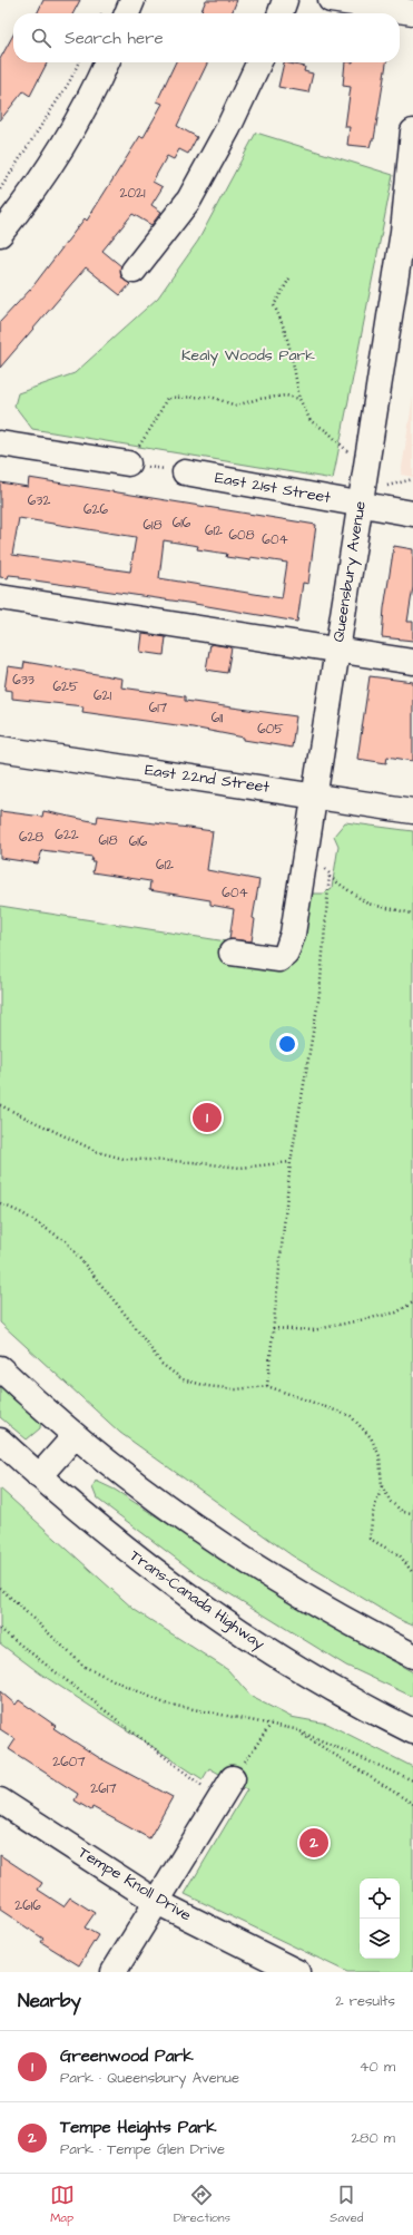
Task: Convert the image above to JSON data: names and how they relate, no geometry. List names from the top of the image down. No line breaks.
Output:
{"streets":{"main road":["East 21st Street","Queensbury Avenue","East 22nd Street","Trans-Canada Highway","Tempe Knoll Drive"]},"crossings":[["East 21st Street","Queensbury Avenue"],["Queensbury Avenue","East 22nd Street"]],"parks":["Kealy Woods Park"],"house_numbers":["2021","632","626","616","618","612","608","604","633","625","621","617","611","605","622","628","618","616","612","604","2607","2617","2616"],"page":{"search":"Search here","pins":["1","2"],"heading":["Nearby","2 results"],"list":[{"mark":"1","name":"Greenwood Park","note":"Park · Queensbury Avenue","value":"40 m"},{"mark":"2","name":"Tempe Heights Park","note":"Park · Tempe Glen Drive","value":"280 m"}],"nav":["Map","Directions","Saved"]}}
